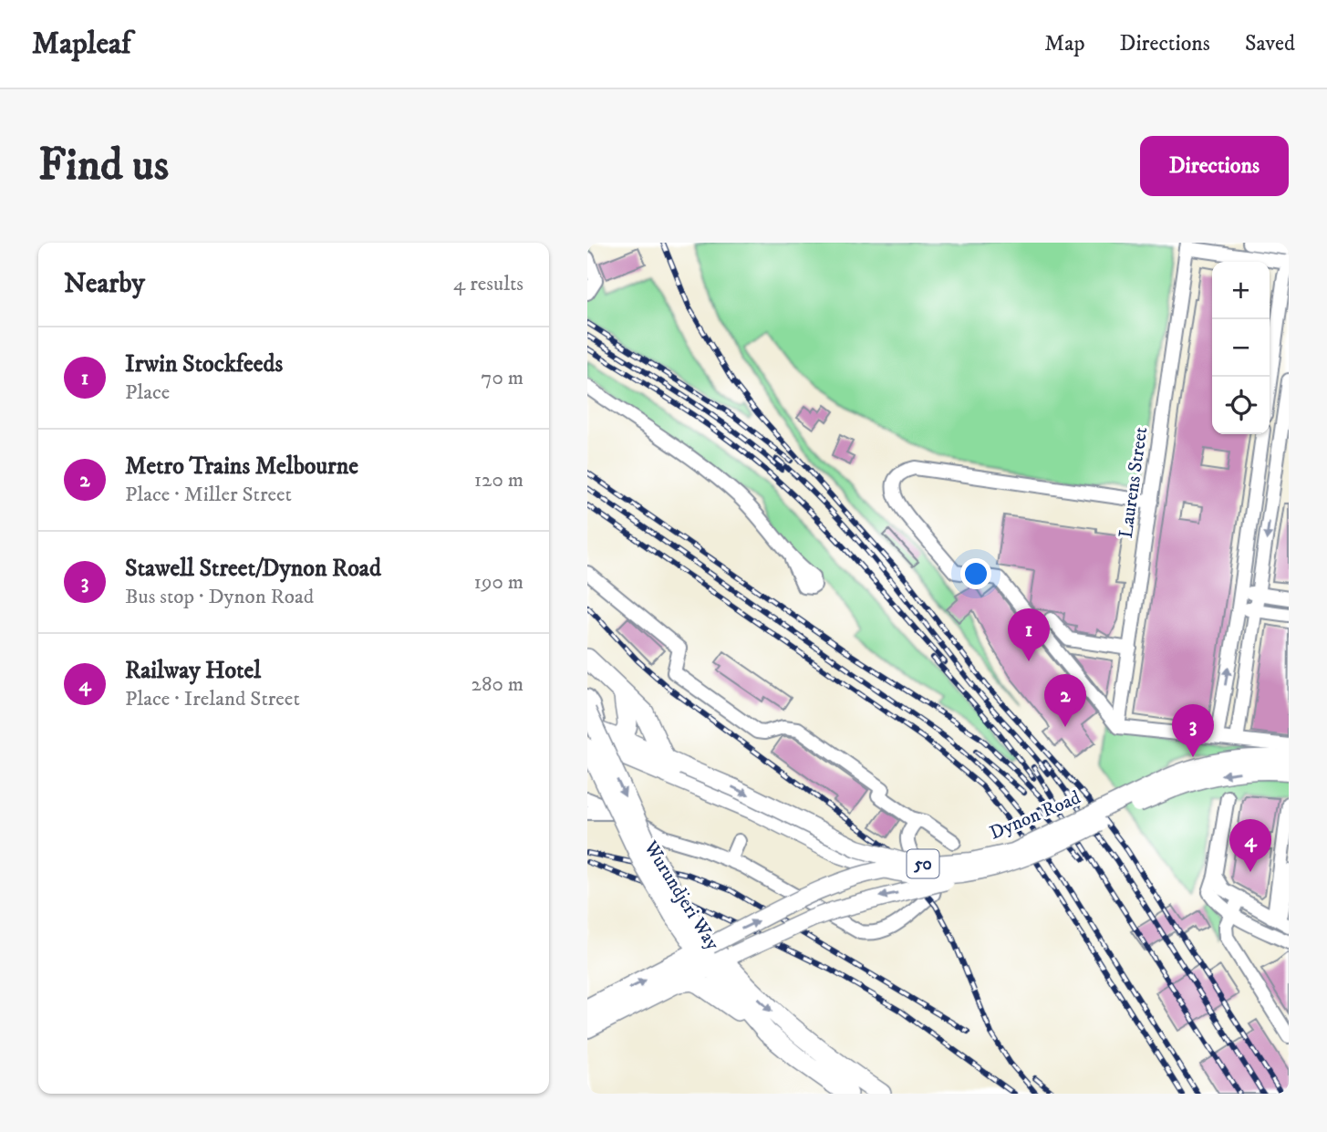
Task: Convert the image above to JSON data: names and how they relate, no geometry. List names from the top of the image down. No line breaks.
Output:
{"streets":{"highway":["Wurundjeri Way"],"main road":["Dynon Road","50"],"street":["Laurens Street"]},"crossings":[["Dynon Road","Wurundjeri Way"]],"page":{"header":"Mapleaf","nav":["Map","Directions","Saved"],"buttons":"Directions","title":"Find us","heading":["Nearby","4 results"],"map_buttons":["+","−"],"list":[{"mark":"1","name":"Irwin Stockfeeds","note":"Place","value":"70 m"},{"mark":"2","name":"Metro Trains Melbourne","note":"Place · Miller Street","value":"120 m"},{"mark":"3","name":"Stawell Street/Dynon Road","note":"Bus stop · Dynon Road","value":"190 m"},{"mark":"4","name":"Railway Hotel","note":"Place · Ireland Street","value":"280 m"}],"pins":["1","2","3","4"]}}
